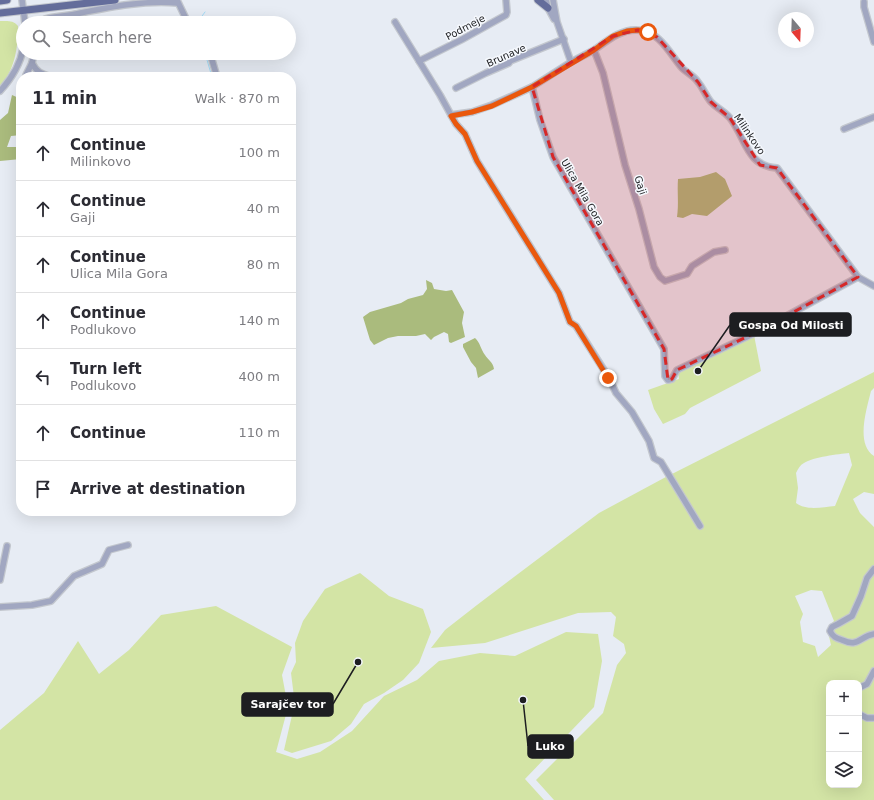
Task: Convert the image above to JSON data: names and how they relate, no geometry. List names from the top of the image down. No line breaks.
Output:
{"streets":{"street":["Podmeje","Brunave","Milinkovo","Gaji","Ulica Mila Gora"]},"crossings":[["Milinkovo","Gaji"],["Milinkovo","Ulica Mila Gora"]],"places":["Gospa Od Milosti","Sarajčev tor","Luko"],"north":"bottom","page":{"search":"Search here","heading":["11 min","Walk · 870 m"],"list":[["Continue","Milinkovo","100 m"],["Continue","Gaji","40 m"],["Continue","Ulica Mila Gora","80 m"],["Continue","Podlukovo","140 m"],["Turn left","Podlukovo","400 m"],["Continue","110 m"],"Arrive at destination"],"map_buttons":["+","−"]}}
